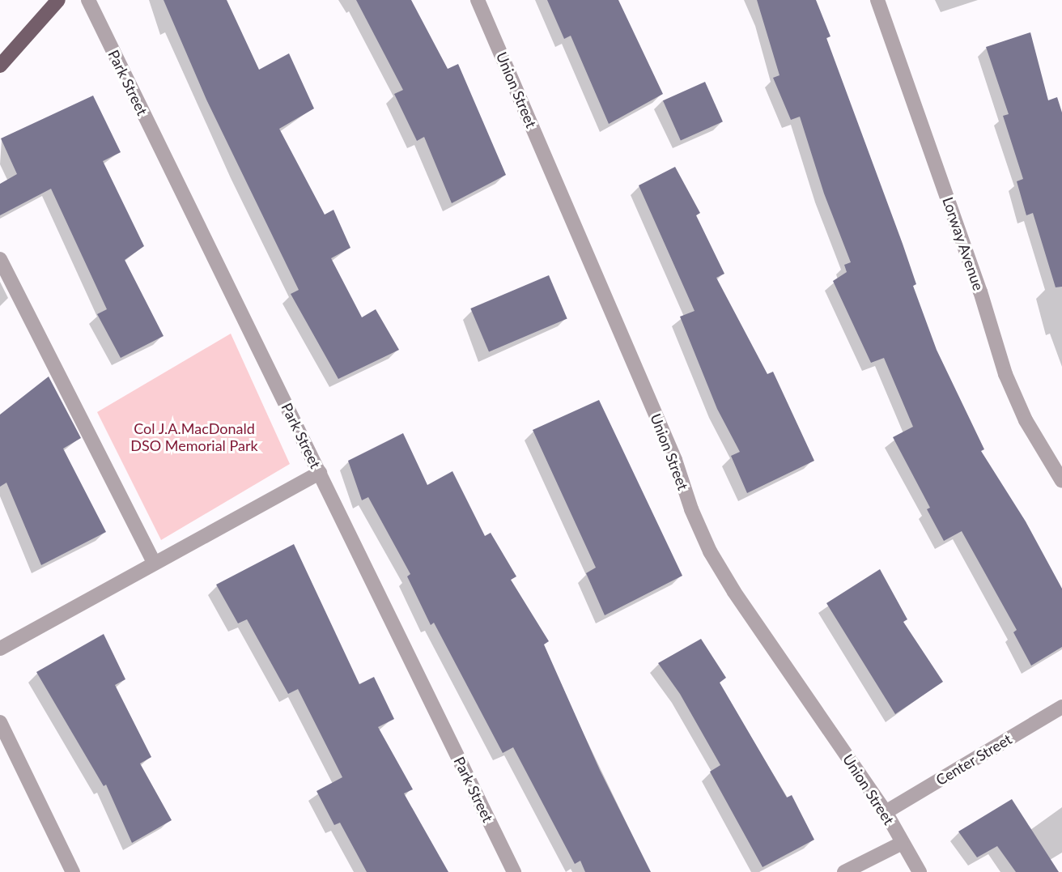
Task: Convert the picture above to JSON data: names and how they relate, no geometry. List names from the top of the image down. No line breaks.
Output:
{"streets":{"street":["Park Street","Union Street","Lorway Avenue","Center Street"]},"crossings":[["Union Street","Center Street"]],"parks":["Col J.A.MacDonald DSO Memorial Park"]}
